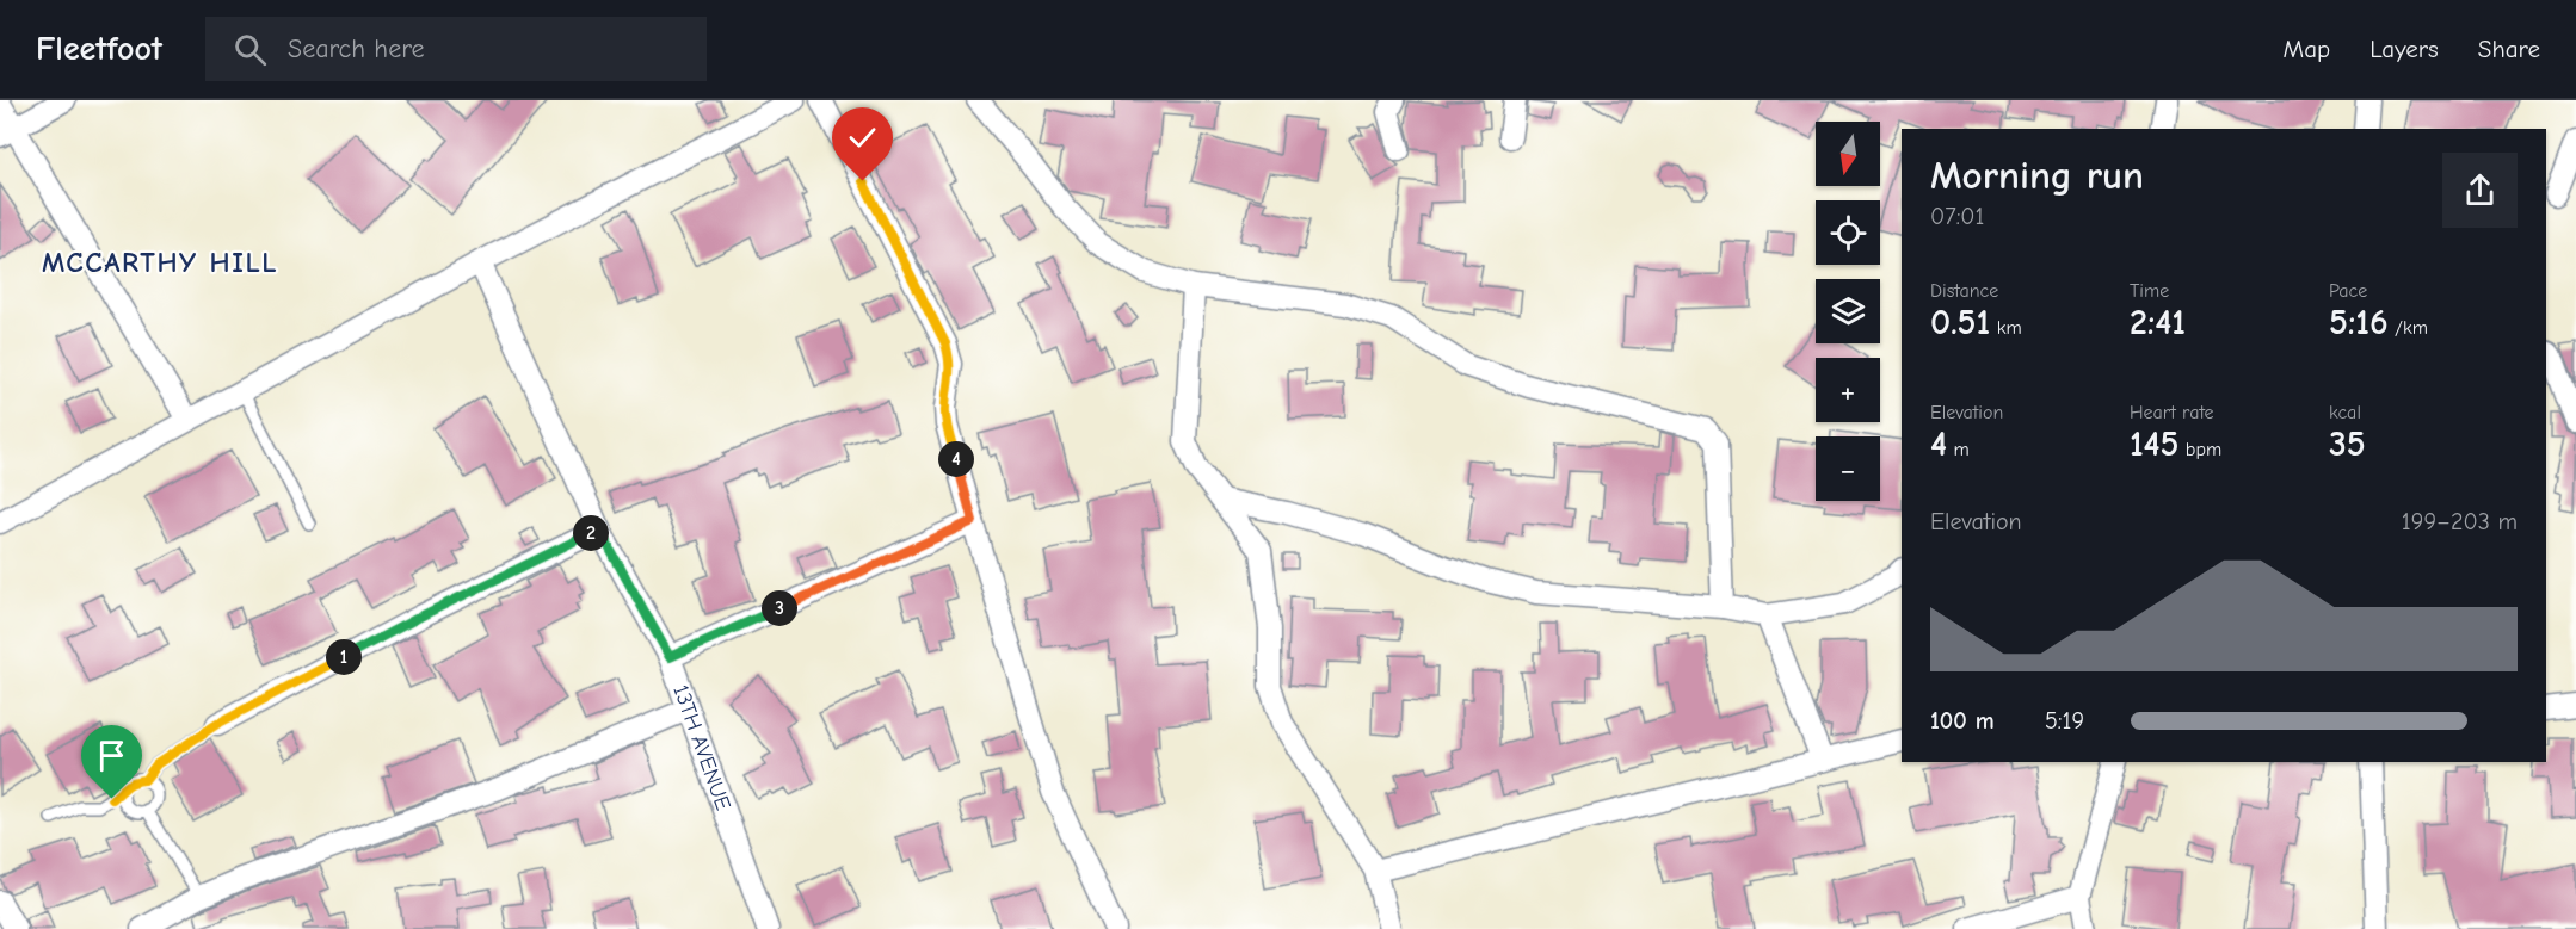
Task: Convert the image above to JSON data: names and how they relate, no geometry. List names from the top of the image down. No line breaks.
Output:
{"streets":{"street":["13TH AVENUE"]},"districts":["MCCARTHY HILL"],"north":"bottom","page":{"header":"Fleetfoot","search":"Search here","nav":["Map","Layers","Share"],"map_buttons":["+","−"],"heading":["Morning run","07:01"],"stats":[["Distance","0.51 km"],["Time","2:41"],["Pace","5:16 /km"],["Elevation","4 m"],["Heart rate","145 bpm"],["kcal","35"]],"pins":["4","2","3","1"],"chart":["Elevation","199–203 m"],"list":[{"name":"100 m","note":"5:19"}]}}
